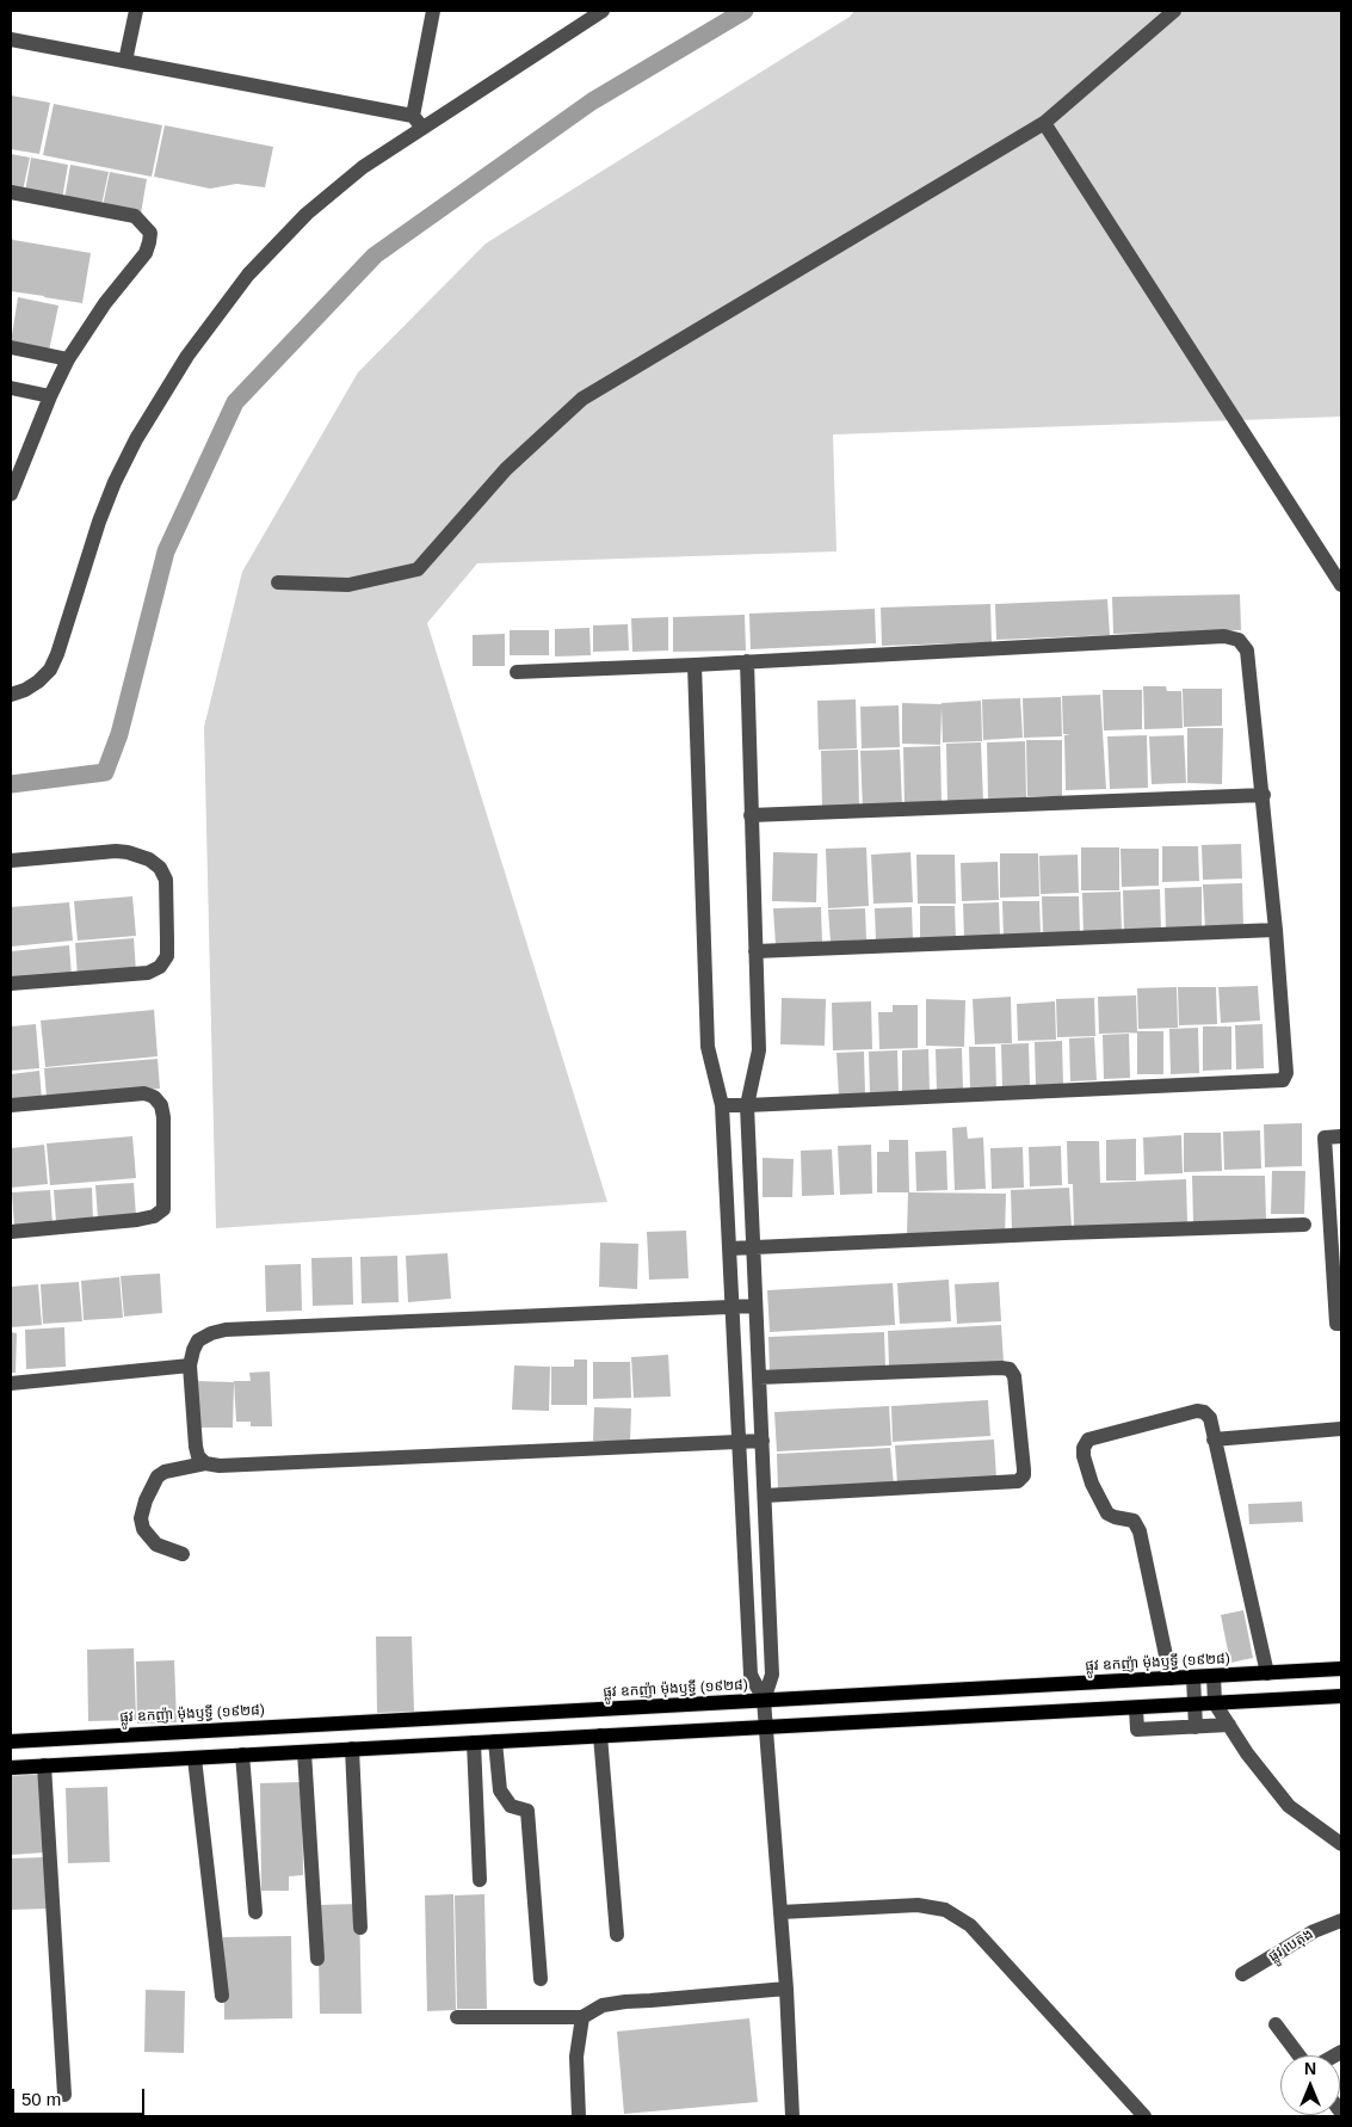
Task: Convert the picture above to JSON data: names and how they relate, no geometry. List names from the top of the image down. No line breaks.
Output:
{"streets":{"main road":["ផ្លូវ ឧកញ៉ា ម៉ុងឫទ្ធី (១៩២៨)"],"street":["ផ្លូវ បេតុង"]},"scale_bar":"50 m","north":"top"}
